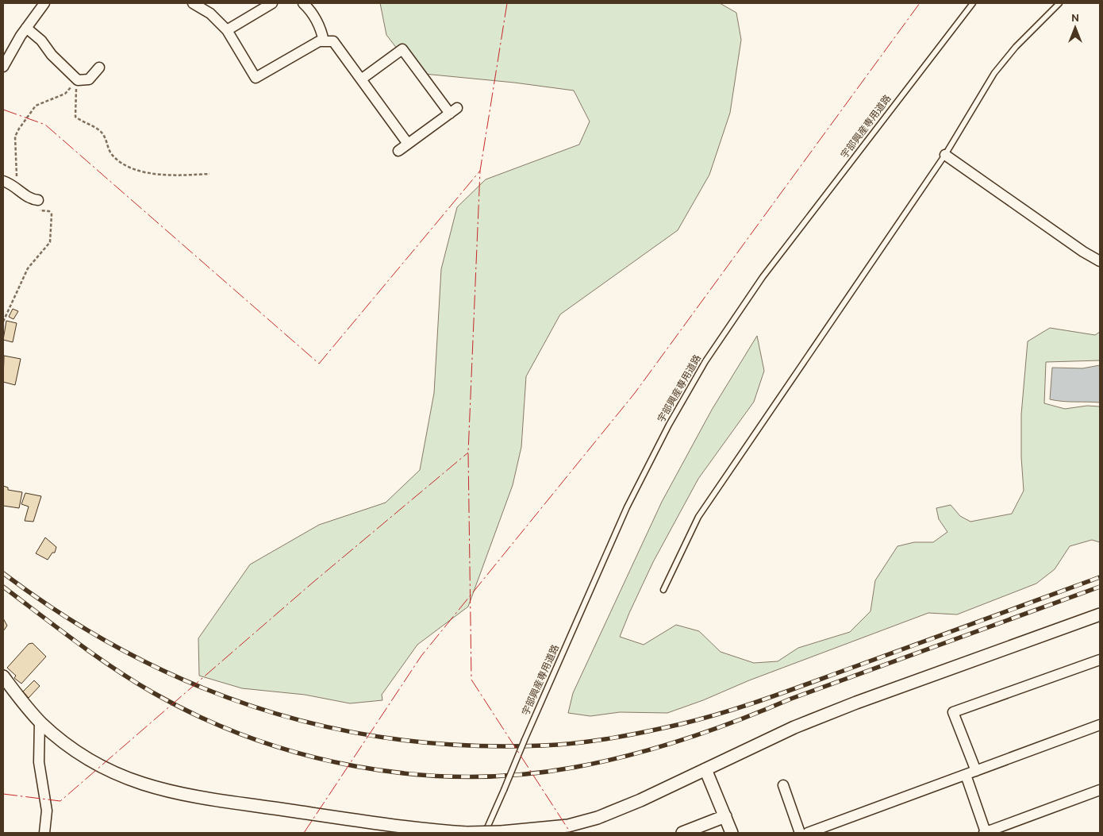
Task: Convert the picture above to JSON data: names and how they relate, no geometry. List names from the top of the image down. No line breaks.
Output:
{"streets":{"lane":["宇部興産専用道路"]},"north":"top"}
